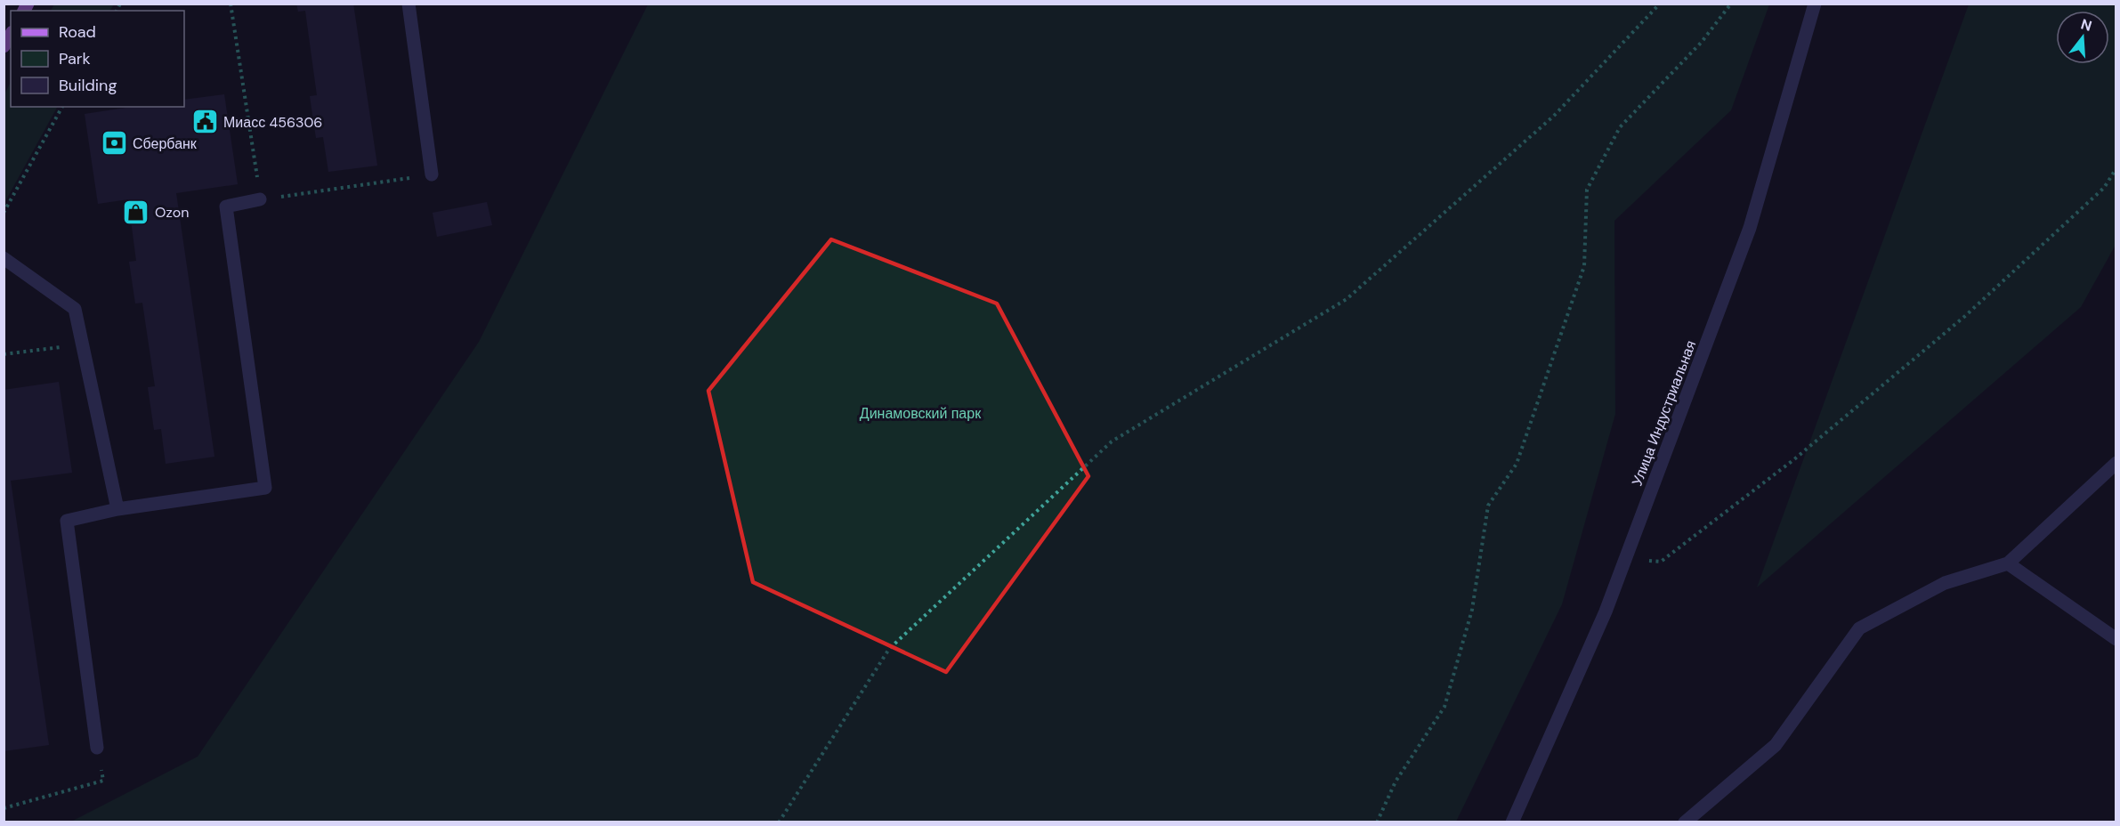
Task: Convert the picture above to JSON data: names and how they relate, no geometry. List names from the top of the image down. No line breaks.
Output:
{"streets":{"lane":["Улица Индустриальная"]},"parks":["Динамовский парк"],"places":{"public building":["Миасс 456306"],"bank":["Сбербанк"],"shop":["Ozon"]},"legend":["Road","Park","Building"],"north":"top"}
